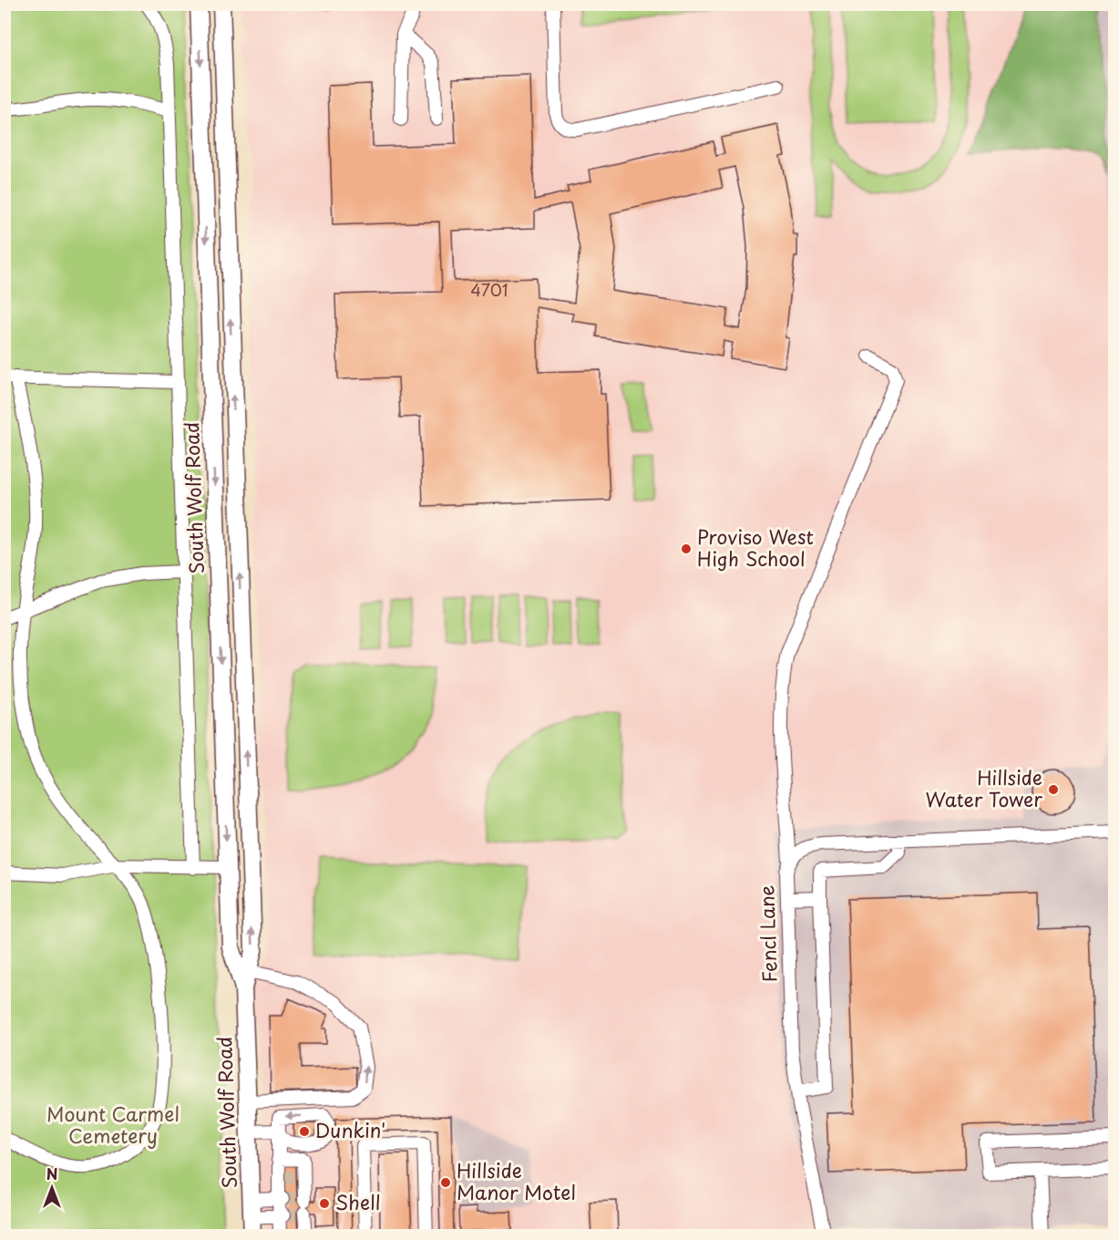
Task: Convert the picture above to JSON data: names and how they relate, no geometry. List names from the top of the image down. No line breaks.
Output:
{"streets":{"main road":["South Wolf Road"],"street":["Fencl Lane"]},"parks":["Mount Carmel Cemetery"],"places":["Proviso West High School","Hillside Water Tower","Dunkin'","Hillside Manor Motel","Shell"],"house_numbers":["4701"],"north":"top"}
